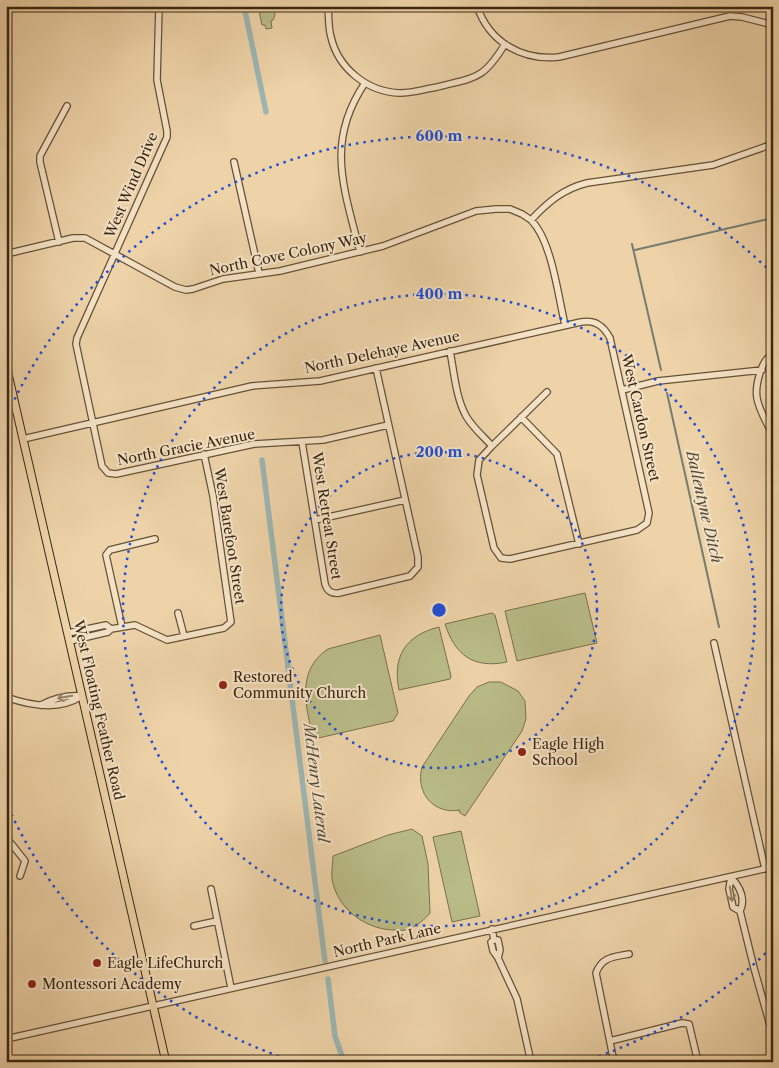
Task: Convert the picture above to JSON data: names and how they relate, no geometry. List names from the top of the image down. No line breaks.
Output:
{"streets":{"main road":["West Floating Feather Road"],"street":["West Wind Drive","North Cove Colony Way","North Delehaye Avenue","West Cardon Street","North Gracie Avenue","West Retreat Street","West Barefoot Street","North Park Lane"]},"crossings":[["West Wind Drive","North Cove Colony Way"],["West Wind Drive","North Delehaye Avenue"],["West Wind Drive","North Gracie Avenue"],["North Delehaye Avenue","West Cardon Street"],["North Delehaye Avenue","West Floating Feather Road"],["North Gracie Avenue","West Retreat Street"],["North Gracie Avenue","West Barefoot Street"],["West Floating Feather Road","North Park Lane"]],"water":["Ballentyne Ditch","McHenry Lateral"],"places":["Restored Community Church","Eagle High School","Eagle LifeChurch","Montessori Academy"],"rings":["600 m","400 m","200 m"]}
